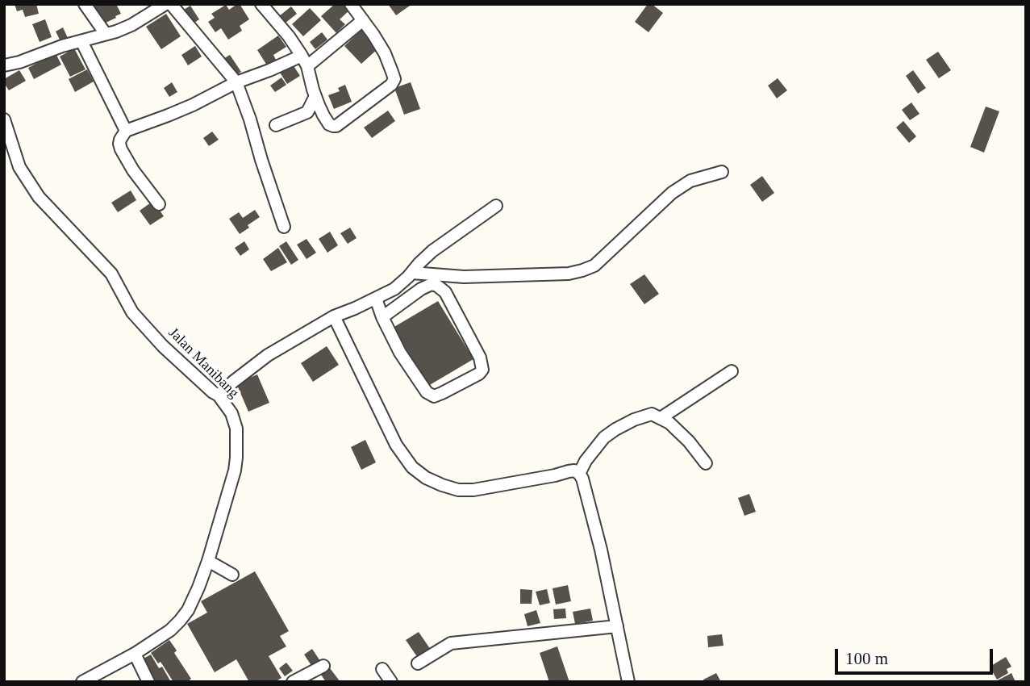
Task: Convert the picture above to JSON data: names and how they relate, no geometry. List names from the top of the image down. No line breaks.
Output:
{"streets":{"street":["Jalan Manibang"]},"scale_bar":"100 m"}
